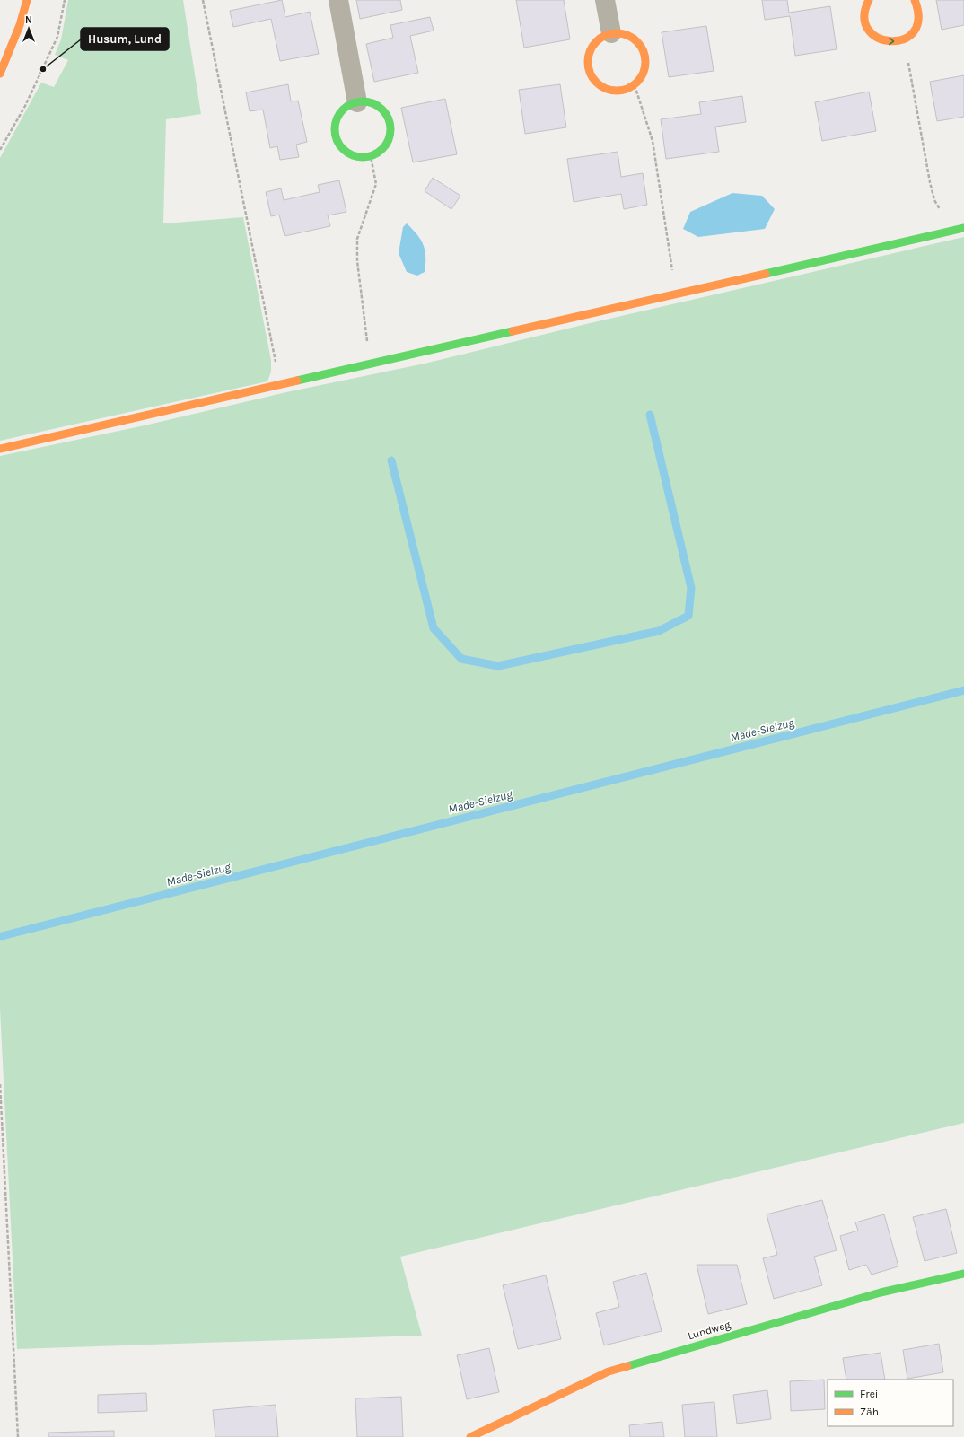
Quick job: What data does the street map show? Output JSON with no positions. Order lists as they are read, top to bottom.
{
  "streets": {
    "street": ["Lundweg"]
  },
  "water": ["Made-Sielzug"],
  "places": ["Husum, Lund"],
  "legend": ["Frei", "Zäh"],
  "north": "top"
}
